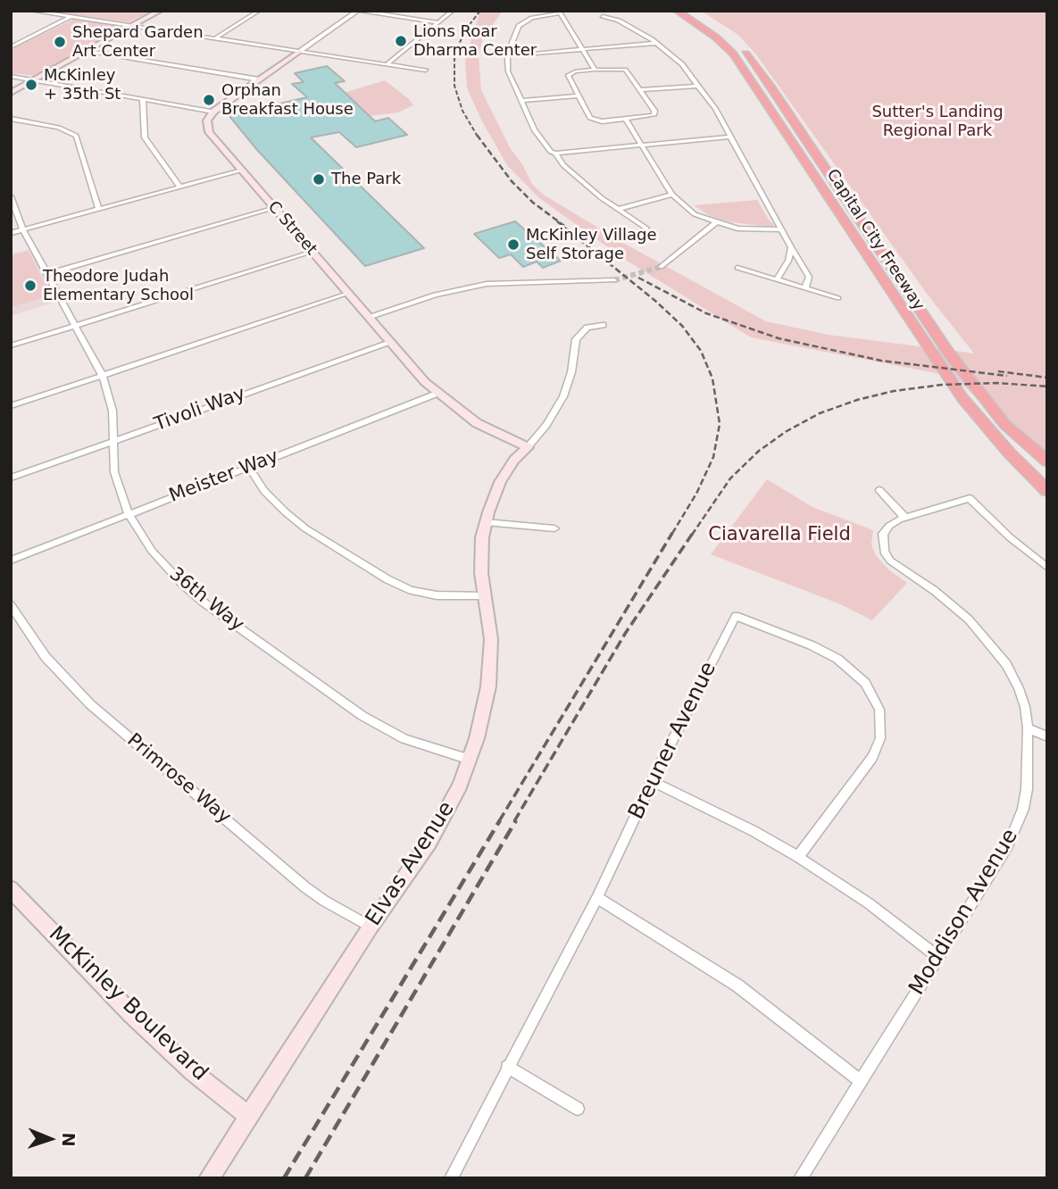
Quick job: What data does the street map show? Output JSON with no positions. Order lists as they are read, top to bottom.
{
  "streets": {
    "highway": ["Capital City Freeway"],
    "street": [
      "C Street",
      "Tivoli Way",
      "Meister Way",
      "36th Way",
      "Breuner Avenue",
      "Primrose Way",
      "Elvas Avenue",
      "Moddison Avenue",
      "McKinley Boulevard"
    ]
  },
  "crossings": [
    ["C Street", "Tivoli Way"],
    ["C Street", "Meister Way"],
    ["C Street", "Elvas Avenue"],
    ["Tivoli Way", "36th Way"],
    ["Meister Way", "36th Way"],
    ["36th Way", "Elvas Avenue"],
    ["Primrose Way", "Elvas Avenue"],
    ["Elvas Avenue", "McKinley Boulevard"]
  ],
  "parks": ["Sutter's Landing Regional Park", "Ciavarella Field"],
  "places": [
    "Lions Roar Dharma Center",
    "Shepard Garden Art Center",
    "McKinley + 35th St",
    "Orphan Breakfast House",
    "The Park",
    "McKinley Village Self Storage",
    "Theodore Judah Elementary School"
  ],
  "north": "right"
}
